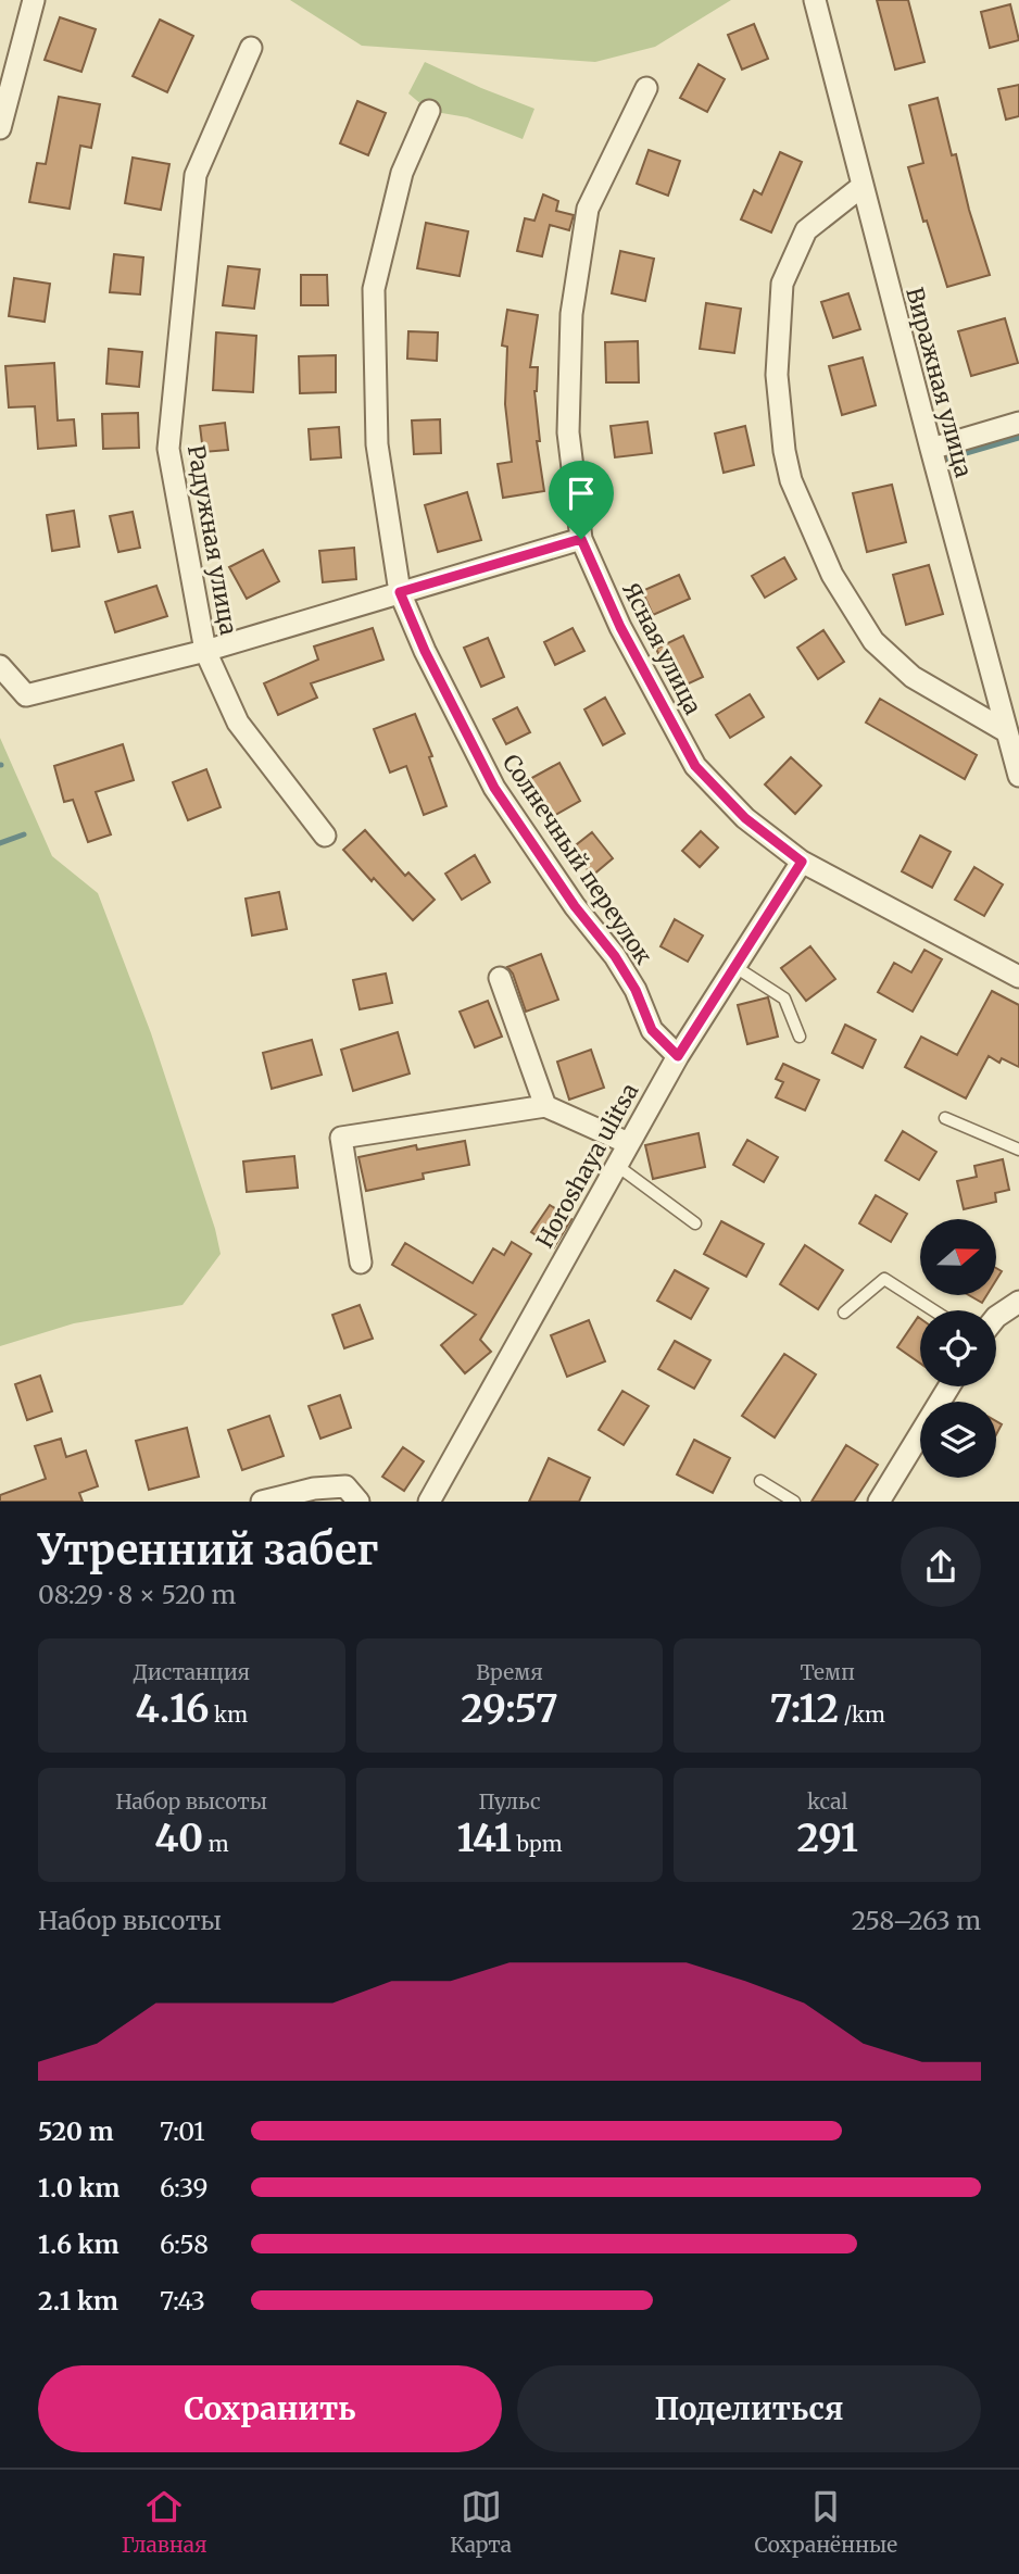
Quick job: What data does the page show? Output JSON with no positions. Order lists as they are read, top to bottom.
{
  "streets": {
    "street": [
      "Виражная улица",
      "Радужная улица",
      "Ясная улица",
      "Солнечный переулок",
      "Horoshaya ulitsa"
    ]
  },
  "crossings": [
    ["Ясная улица", "Horoshaya ulitsa"],
    ["Солнечный переулок", "Horoshaya ulitsa"]
  ],
  "north": "right",
  "page": {
    "heading": ["Утренний забег", "08:29 · 8 × 520 m"],
    "stats": [
      ["Дистанция", "4.16 km"],
      ["Время", "29:57"],
      ["Темп", "7:12 /km"],
      ["Набор высоты", "40 m"],
      ["Пульс", "141 bpm"],
      ["kcal", "291"]
    ],
    "chart": ["Набор высоты", "258–263 m"],
    "list": [
      {
        "name": "520 m",
        "note": "7:01"
      },
      {
        "name": "1.0 km",
        "note": "6:39"
      },
      {
        "name": "1.6 km",
        "note": "6:58"
      },
      {
        "name": "2.1 km",
        "note": "7:43"
      }
    ],
    "buttons": ["Сохранить", "Поделиться"],
    "tabs": ["Главная", "Карта", "Сохранённые"]
  }
}
